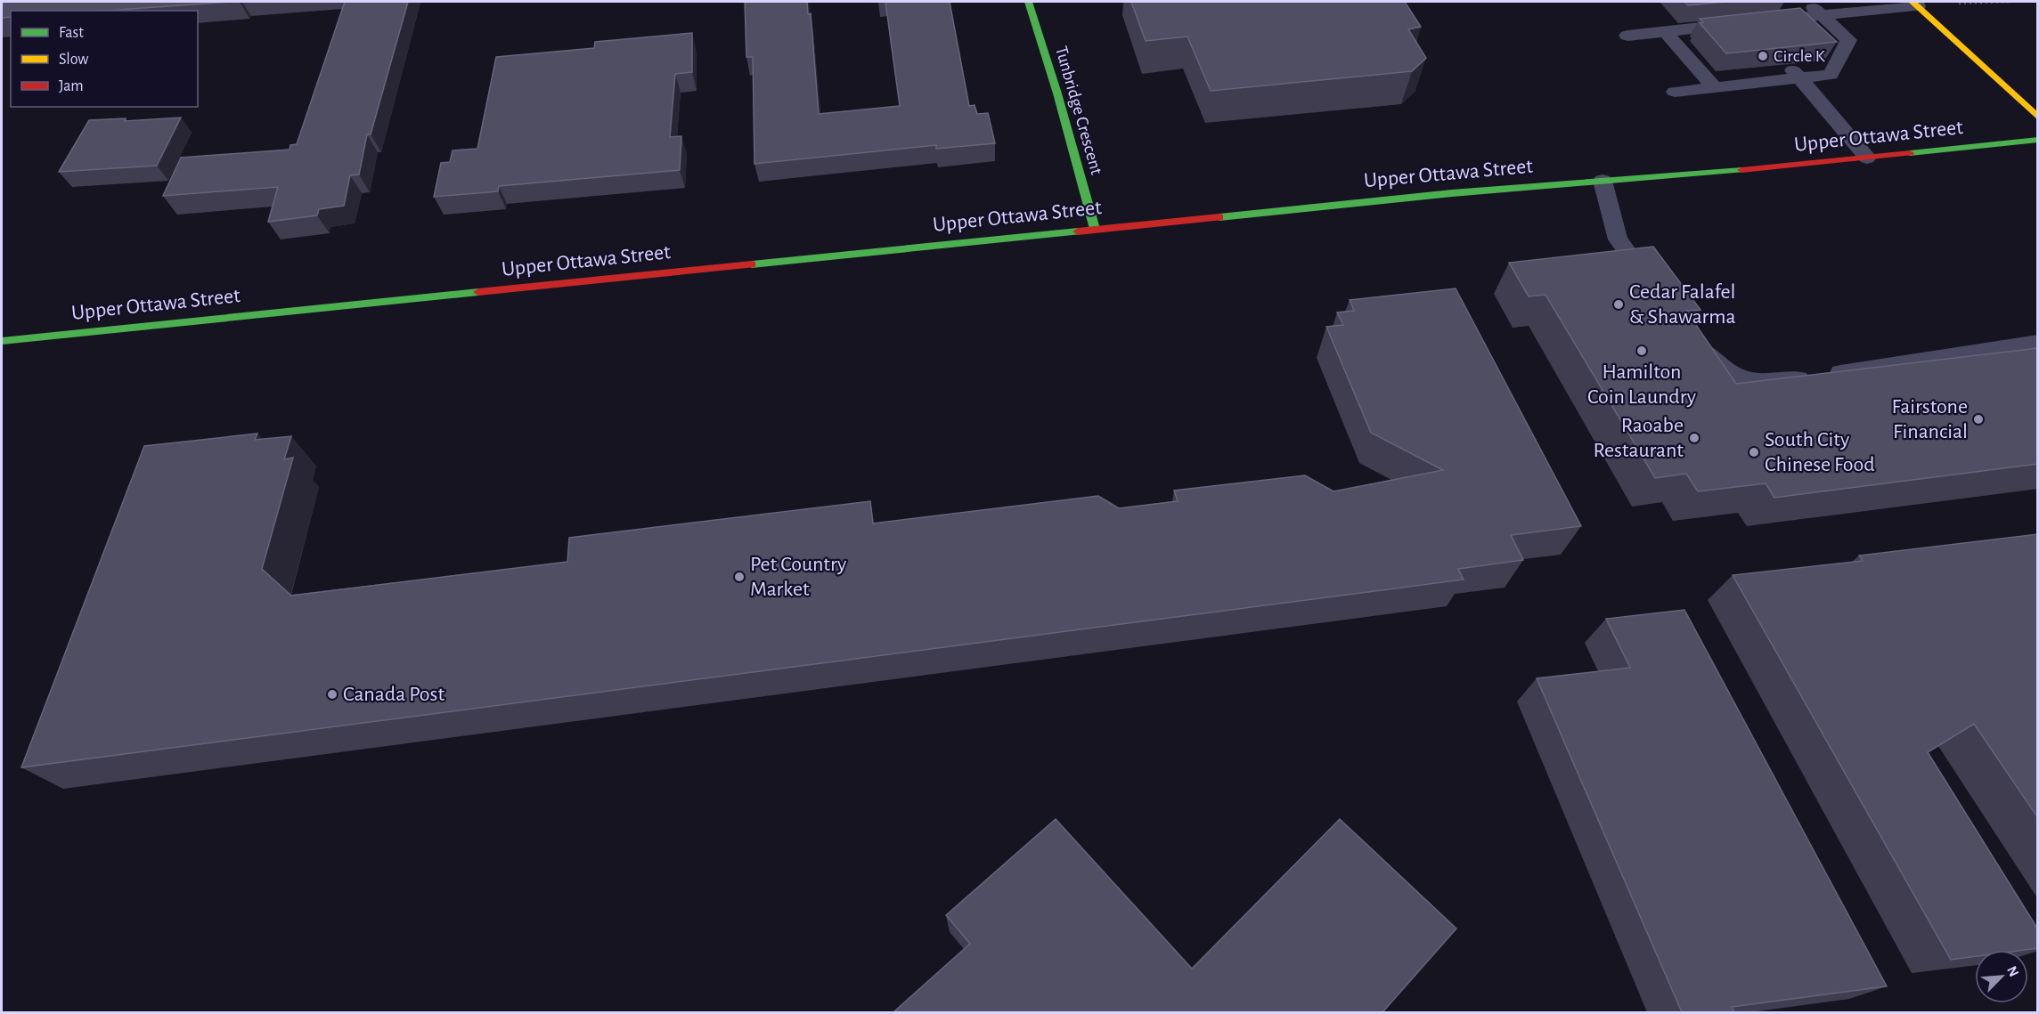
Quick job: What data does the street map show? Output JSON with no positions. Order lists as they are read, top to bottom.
{
  "streets": {
    "main road": ["Tunbridge Crescent", "Upper Ottawa Street"]
  },
  "crossings": [
    ["Tunbridge Crescent", "Upper Ottawa Street"]
  ],
  "places": [
    "Circle K",
    "Cedar Falafel & Shawarma",
    "Hamilton Coin Laundry",
    "Fairstone Financial",
    "Raoabe Restaurant",
    "South City Chinese Food",
    "Pet Country Market",
    "Canada Post"
  ],
  "legend": ["Fast", "Slow", "Jam"],
  "north": "top right"
}
